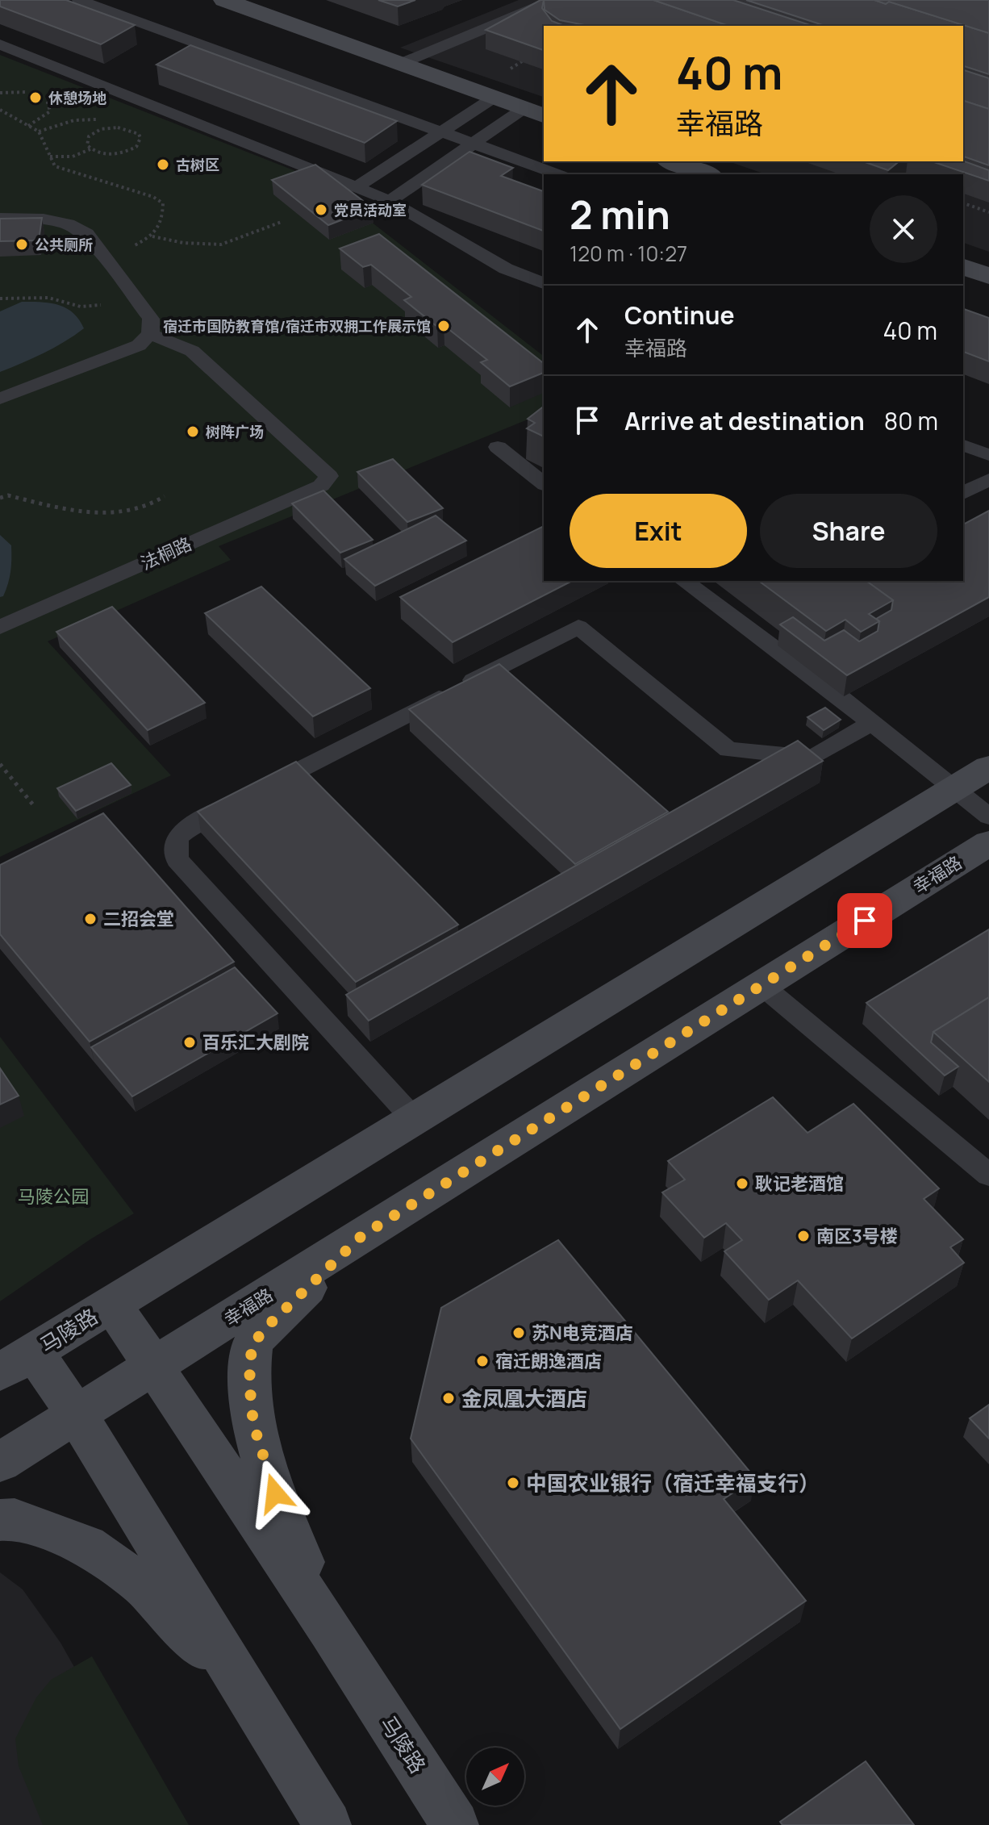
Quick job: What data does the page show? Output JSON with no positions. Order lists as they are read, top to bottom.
{
  "streets": {
    "main road": ["幸福路", "马陵路"],
    "lane": ["法桐路"]
  },
  "crossings": [
    ["幸福路", "马陵路"]
  ],
  "parks": ["马陵公园"],
  "places": [
    "休憩场地",
    "古树区",
    "党员活动室",
    "公共厕所",
    "宿迁市国防教育馆/宿迁市双拥工作展示馆",
    "树阵广场",
    "二招会堂",
    "百乐汇大剧院",
    "耿记老酒馆",
    "南区3号楼",
    "苏N电竞酒店",
    "宿迁朗逸酒店",
    "金凤凰大酒店",
    "中国农业银行（宿迁幸福支行）"
  ],
  "north": "top right",
  "page": {
    "turn": ["40 m", "幸福路"],
    "heading": ["2 min", "120 m · 10:27"],
    "list": [
      {
        "name": "Continue",
        "note": "幸福路",
        "value": "40 m"
      },
      {
        "name": "Arrive at destination",
        "value": "80 m"
      }
    ],
    "buttons": ["Exit", "Share"]
  }
}
